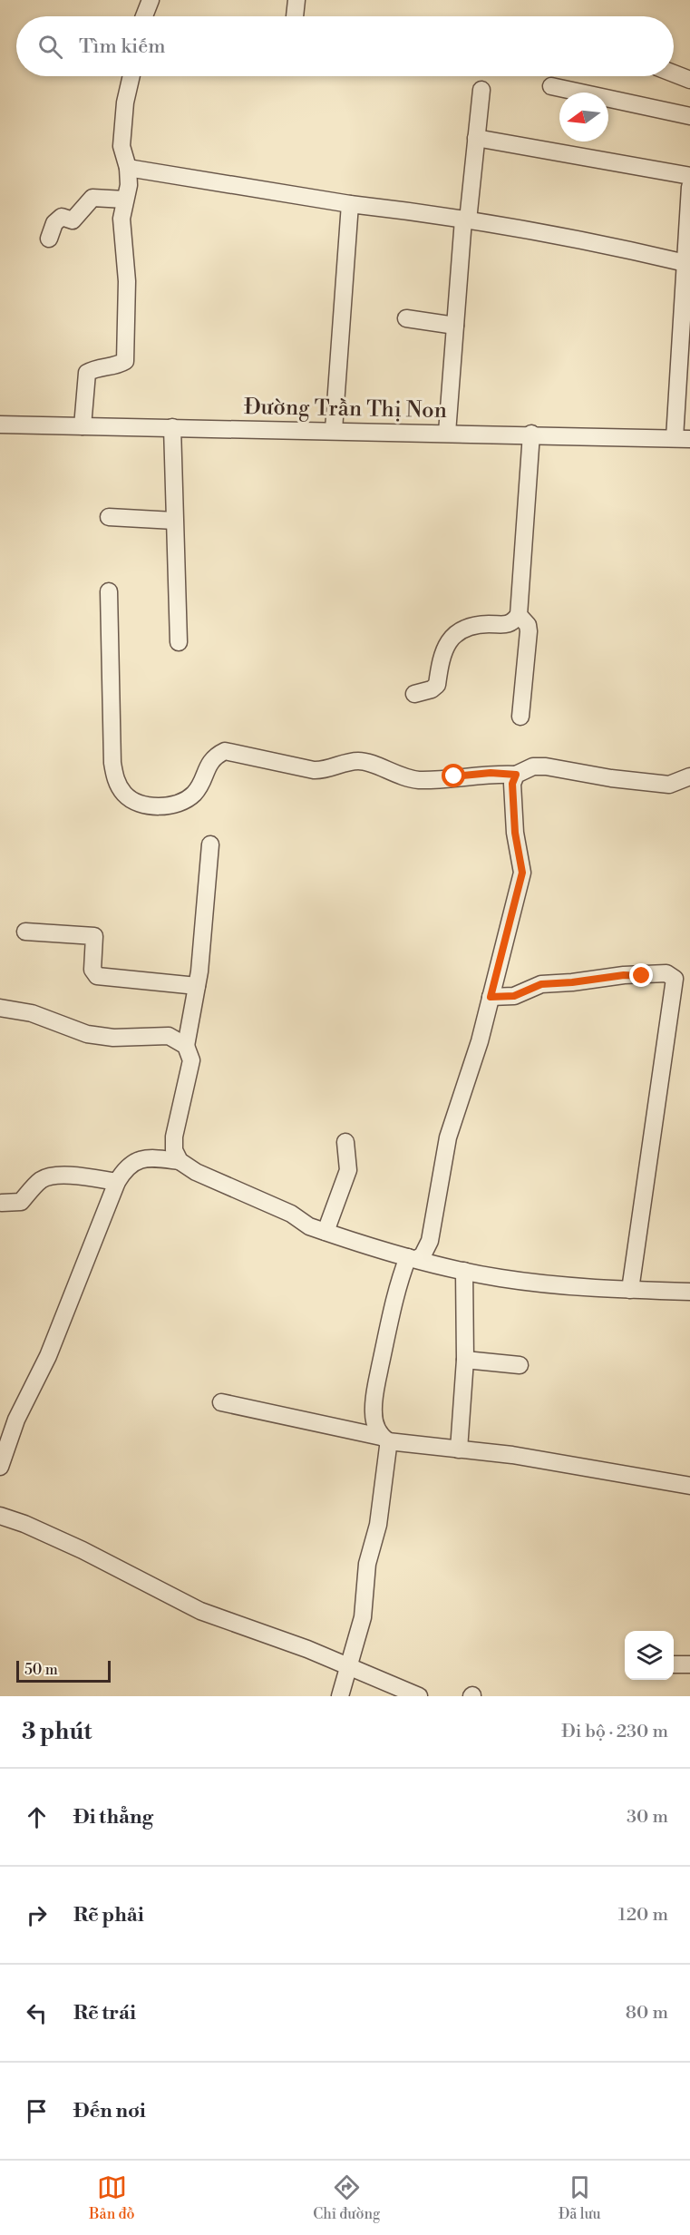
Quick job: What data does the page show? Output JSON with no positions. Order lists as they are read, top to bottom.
{
  "streets": {
    "street": ["Đường Trần Thị Non"]
  },
  "scale_bar": "50 m",
  "north": "left",
  "page": {
    "search": "Tìm kiếm",
    "scale": "50 m",
    "heading": ["3 phút", "Đi bộ · 230 m"],
    "list": [
      ["Đi thẳng", "30 m"],
      ["Rẽ phải", "120 m"],
      ["Rẽ trái", "80 m"],
      "Đến nơi"
    ],
    "nav": ["Bản đồ", "Chỉ đường", "Đã lưu"]
  }
}
